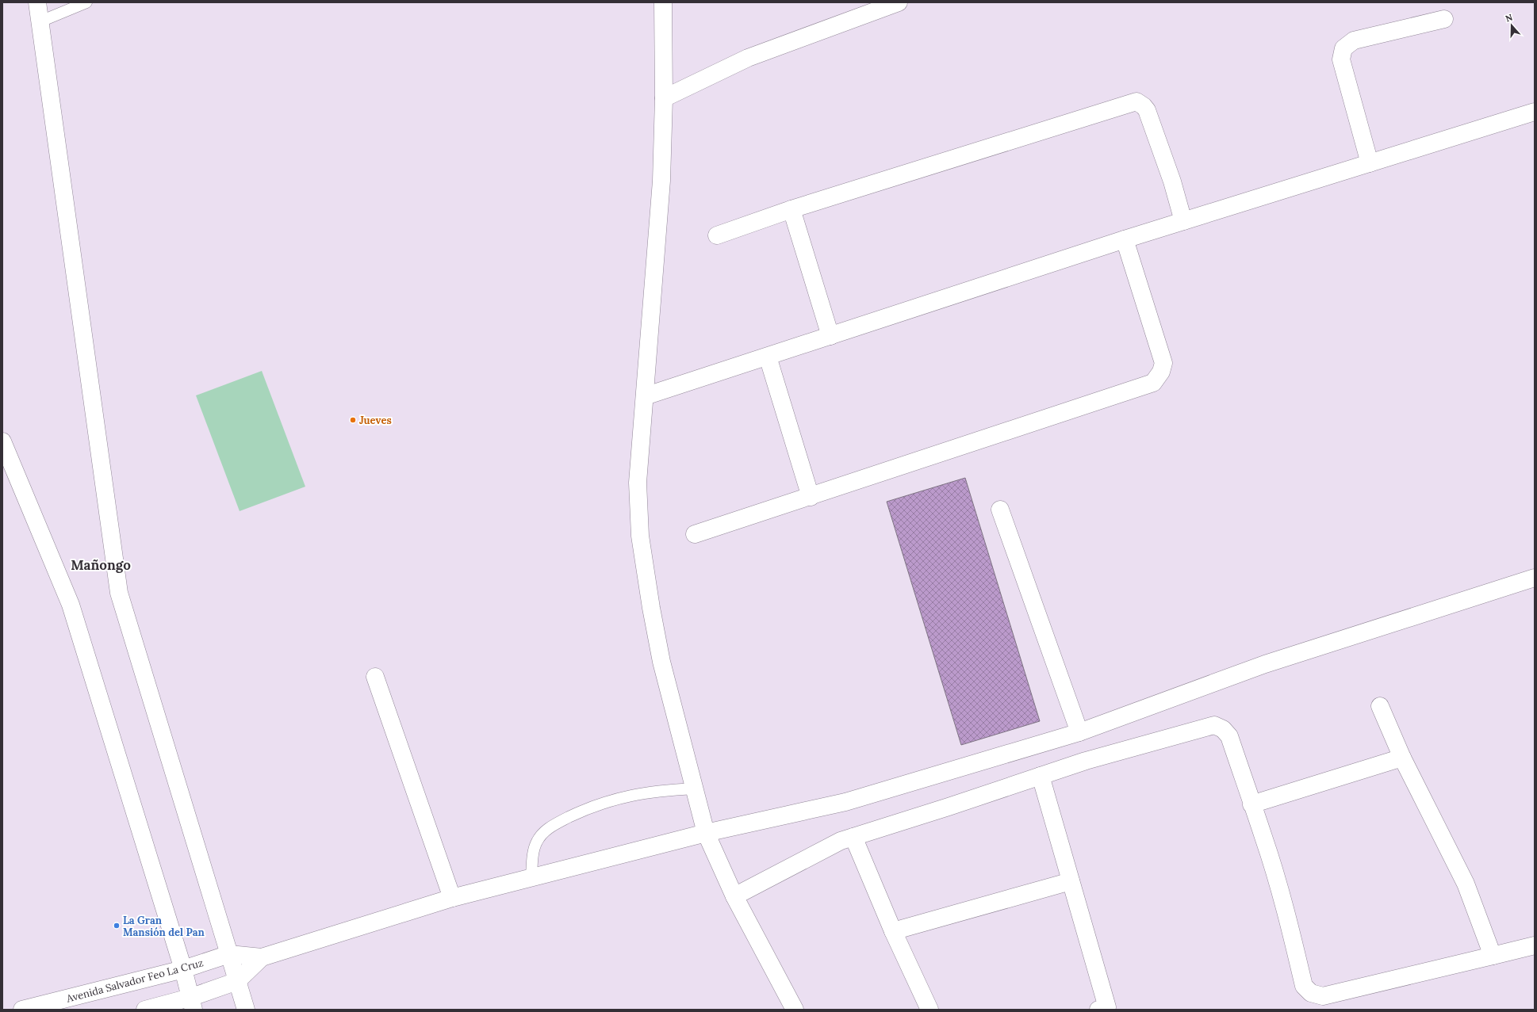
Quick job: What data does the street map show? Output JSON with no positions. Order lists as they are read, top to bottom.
{
  "streets": {
    "street": ["Avenida Salvador Feo La Cruz"]
  },
  "districts": ["Mañongo"],
  "places": ["Jueves", "La Gran Mansión del Pan"],
  "north": "top"
}
